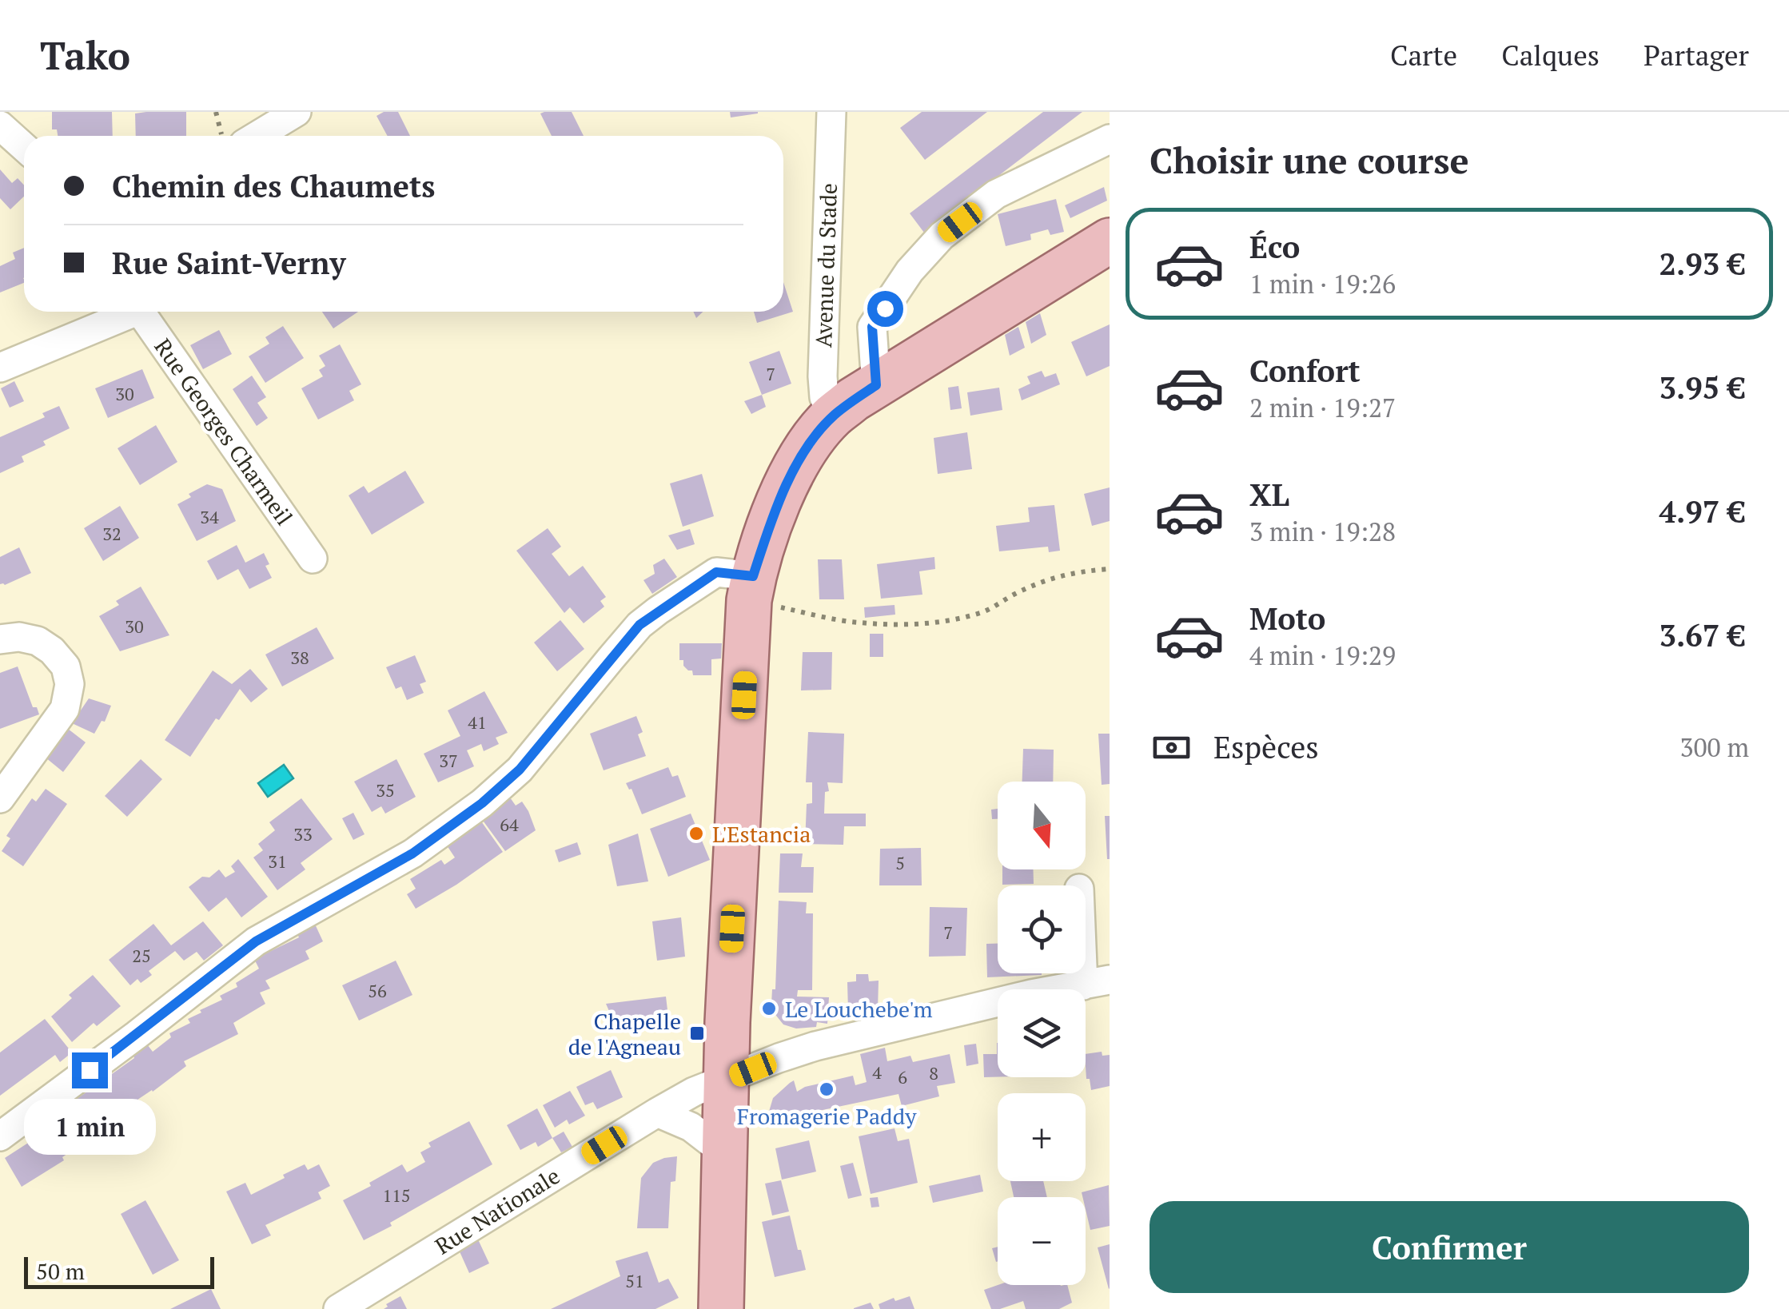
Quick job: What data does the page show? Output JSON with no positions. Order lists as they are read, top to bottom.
{
  "streets": {
    "street": ["Avenue du Stade", "Rue Georges Charmeil", "Rue Nationale"]
  },
  "places": {
    "other": ["L'Estancia", "Le Louchebe'm", "Fromagerie Paddy"],
    "transit": ["Chapelle de l'Agneau"]
  },
  "house_numbers": [
    "7",
    "30",
    "34",
    "32",
    "30",
    "38",
    "41",
    "37",
    "35",
    "64",
    "33",
    "31",
    "5",
    "7",
    "25",
    "56",
    "4",
    "8",
    "6",
    "115",
    "51"
  ],
  "scale_bar": "50 m",
  "north": "bottom",
  "page": {
    "header": "Tako",
    "nav": ["Carte", "Calques", "Partager"],
    "heading": "Choisir une course",
    "banner": ["Chemin des Chaumets", "Rue Saint-Verny"],
    "list": [
      {
        "name": "Éco",
        "note": "1 min · 19:26",
        "value": "2.93 €"
      },
      {
        "name": "Confort",
        "note": "2 min · 19:27",
        "value": "3.95 €"
      },
      {
        "name": "XL",
        "note": "3 min · 19:28",
        "value": "4.97 €"
      },
      {
        "name": "Moto",
        "note": "4 min · 19:29",
        "value": "3.67 €"
      }
    ],
    "pay": ["Espèces", "300 m"],
    "map_buttons": ["+", "−"],
    "bubble": "1 min",
    "buttons": "Confirmer",
    "scale": "50 m"
  }
}
